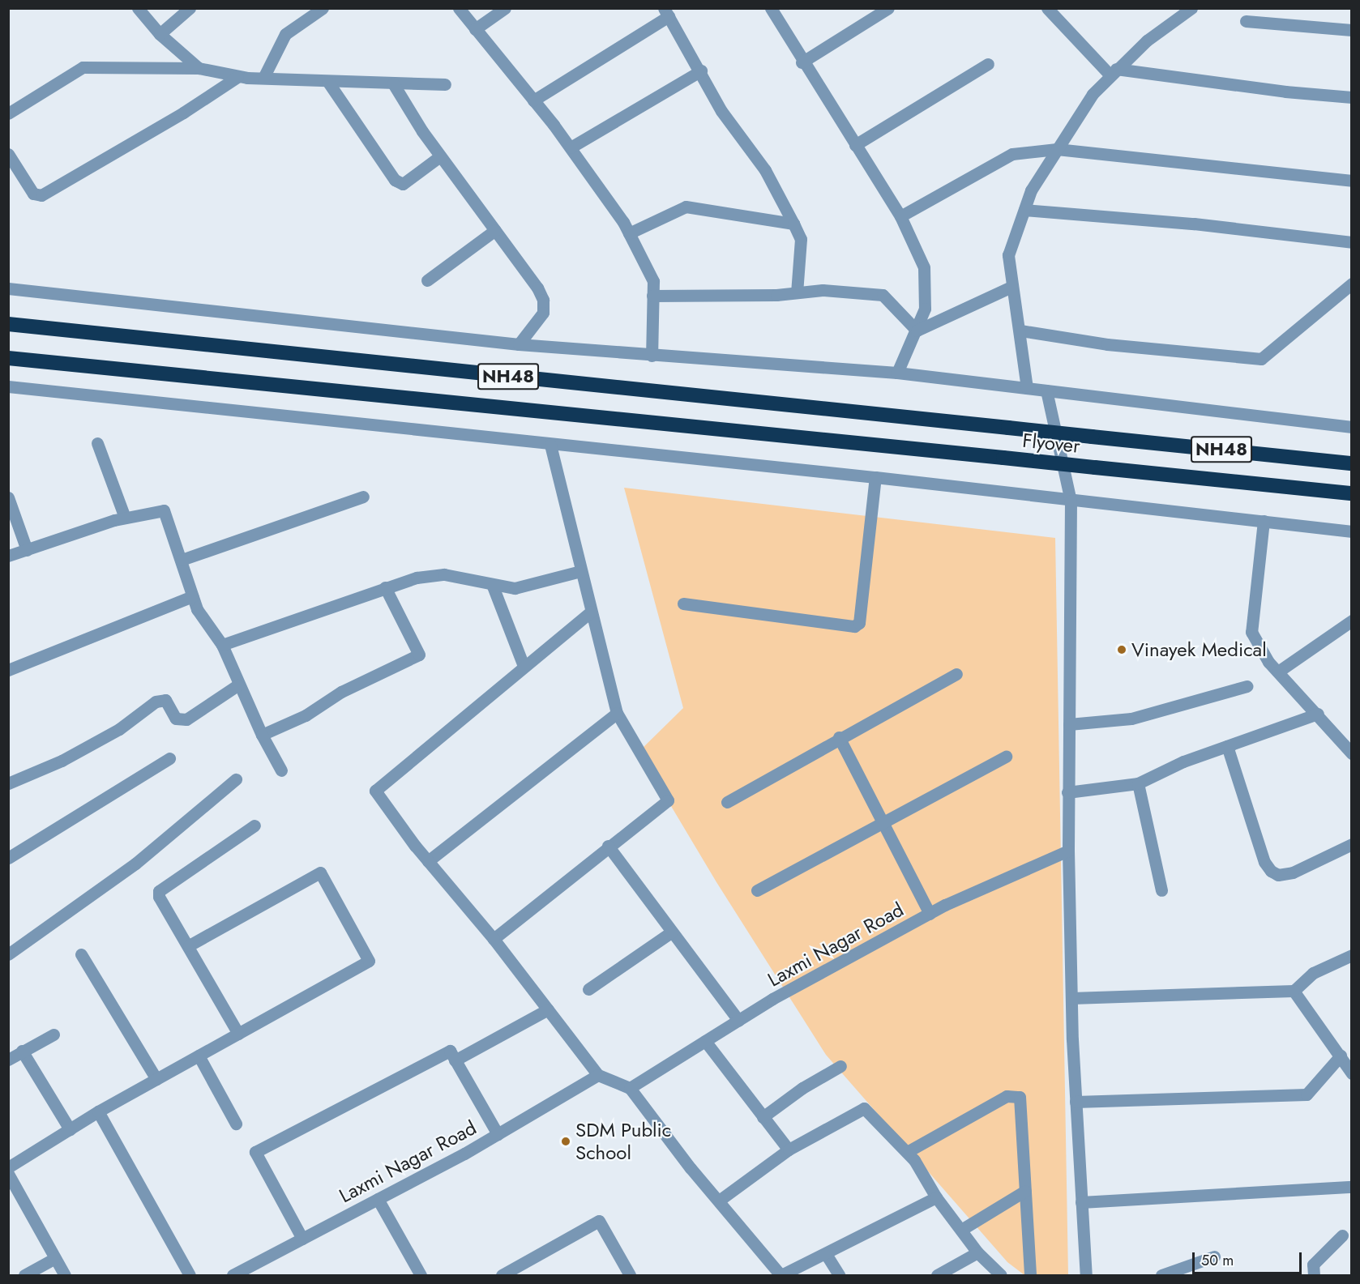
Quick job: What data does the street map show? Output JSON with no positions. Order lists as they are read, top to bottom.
{
  "streets": {
    "highway": ["NH48", "Flyover"],
    "street": ["Laxmi Nagar Road"]
  },
  "places": ["Vinayek Medical", "SDM Public School"],
  "scale_bar": "50 m"
}
